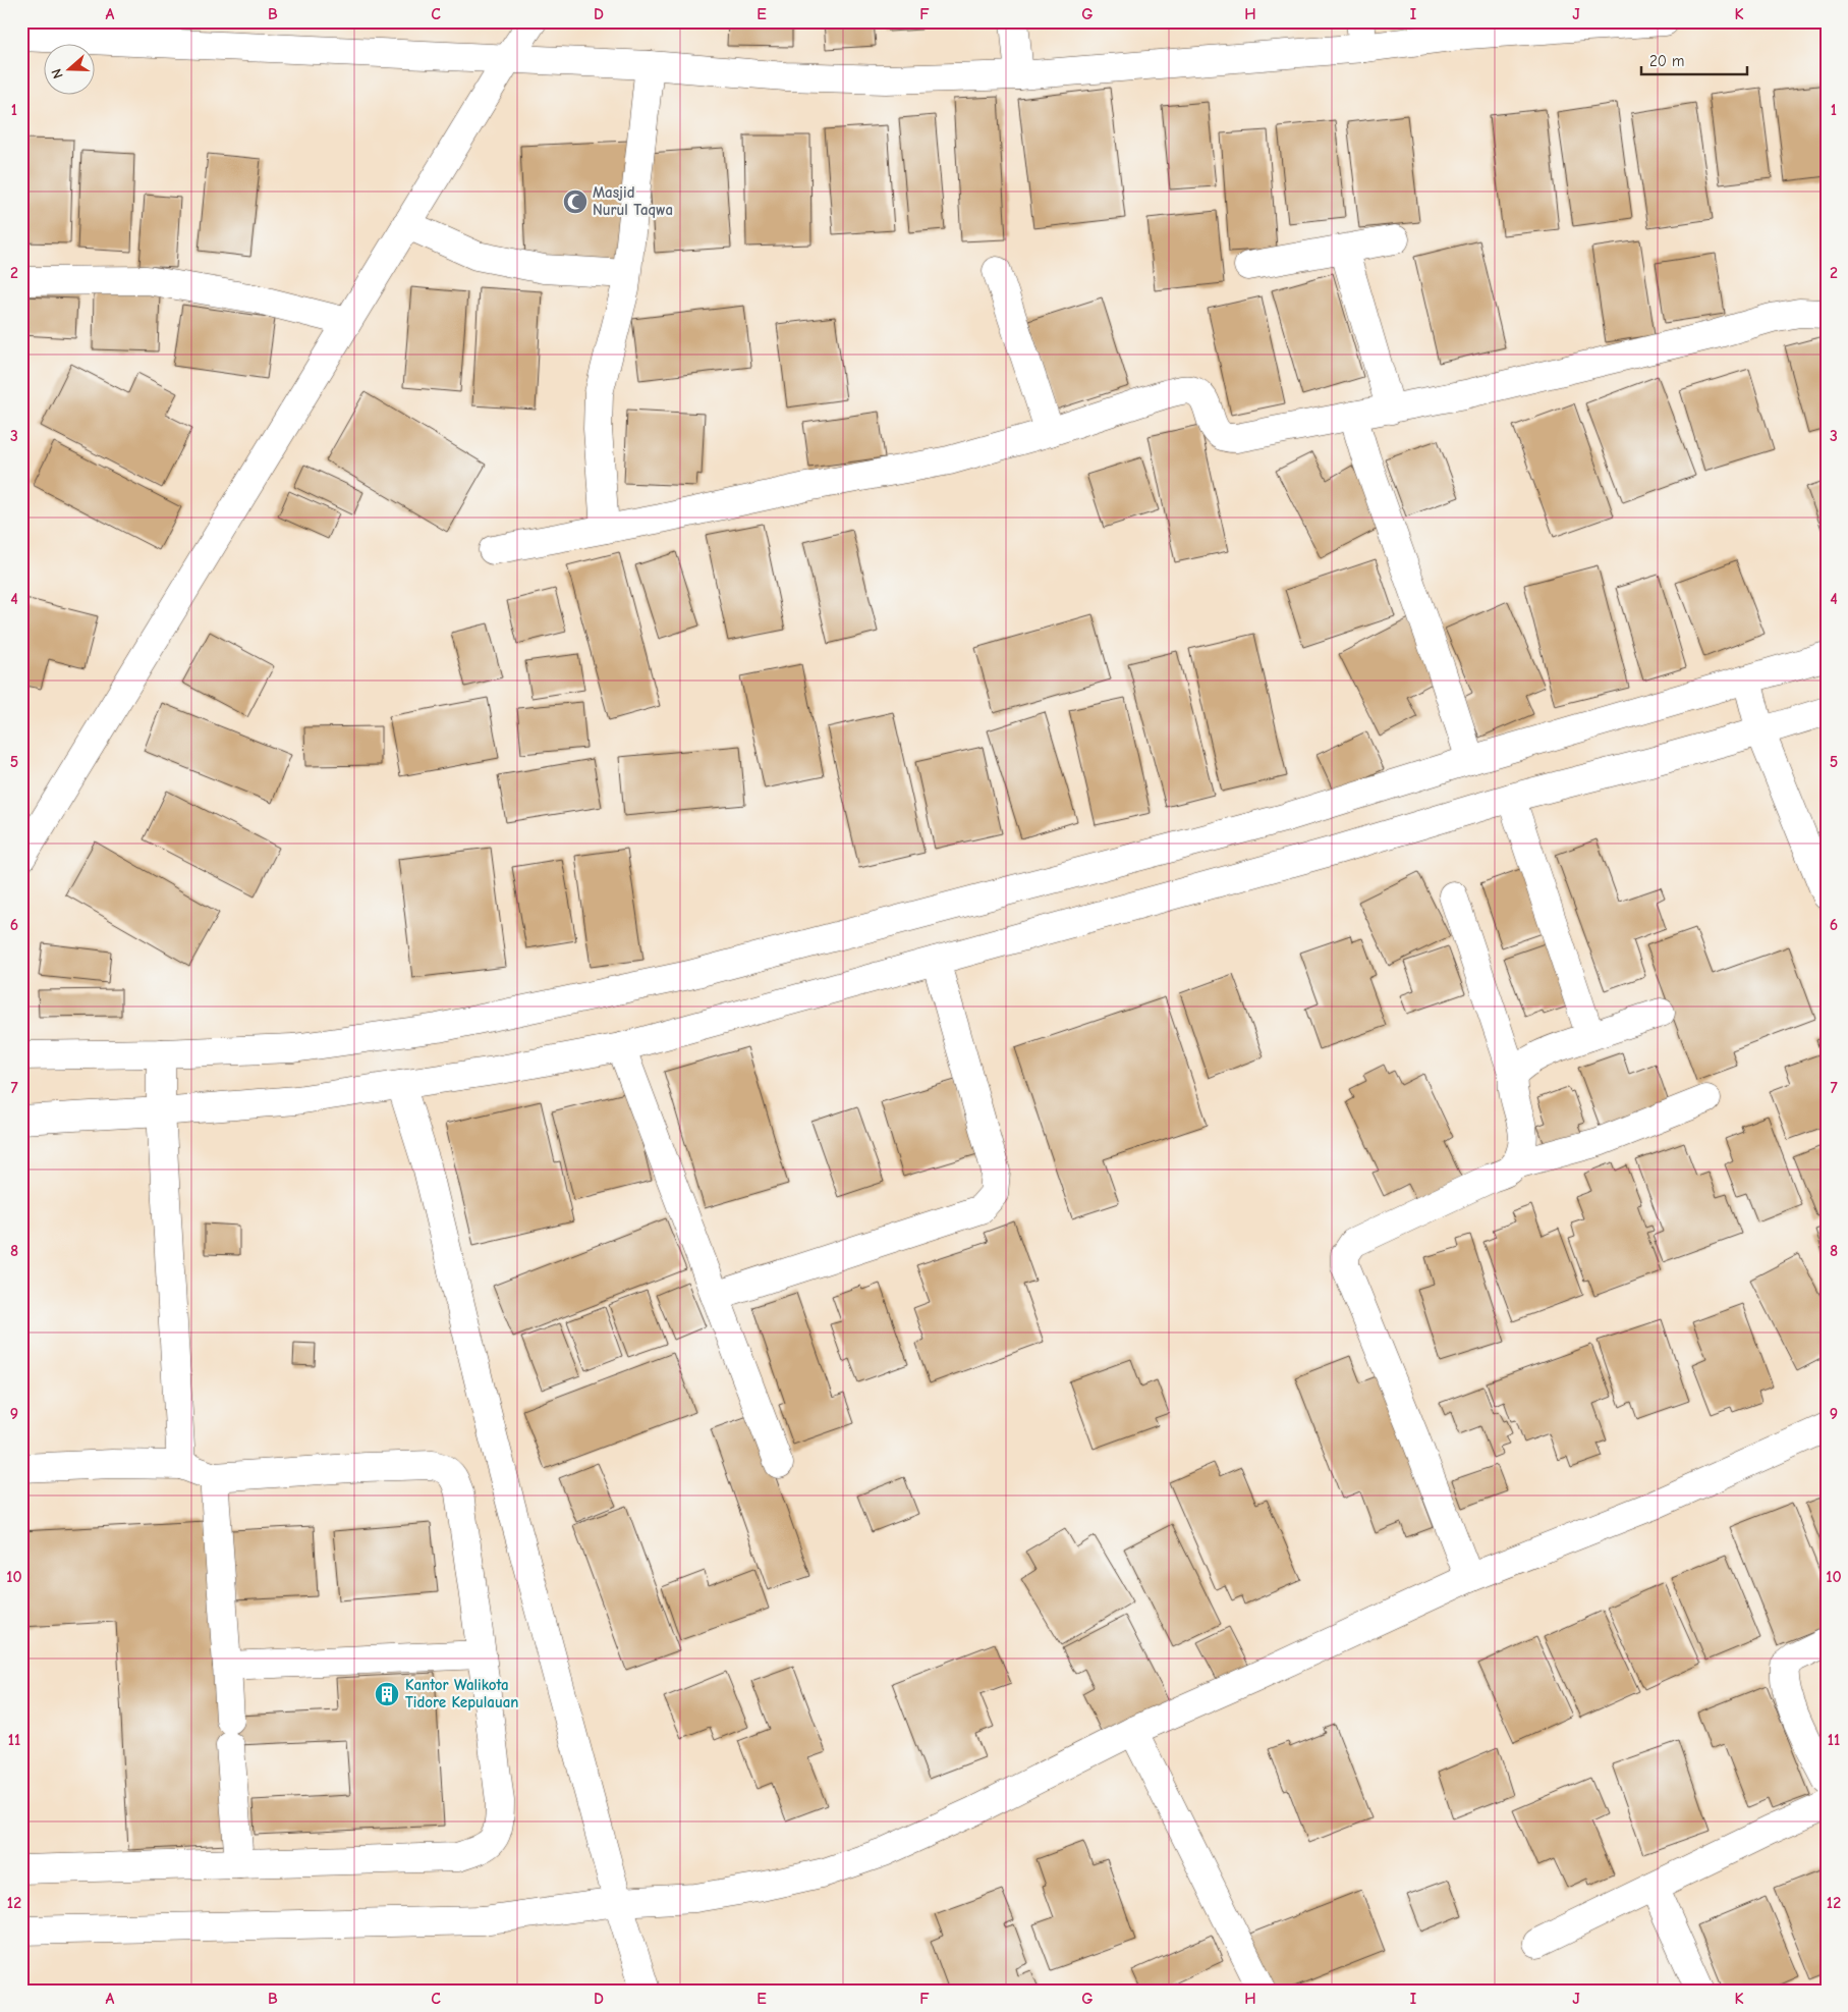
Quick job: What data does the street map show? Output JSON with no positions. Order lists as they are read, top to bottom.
{
  "places": {
    "mosque": ["Masjid Nurul Taqwa"],
    "building": ["Kantor Walikota Tidore Kepulauan"]
  },
  "scale_bar": "20 m",
  "north": "left",
  "grid": {
    "columns": [
      "A",
      "B",
      "C",
      "D",
      "E",
      "F",
      "G",
      "H",
      "I",
      "J",
      "K"
    ],
    "rows": [
      "1",
      "2",
      "3",
      "4",
      "5",
      "6",
      "7",
      "8",
      "9",
      "10",
      "11",
      "12"
    ]
  }
}
